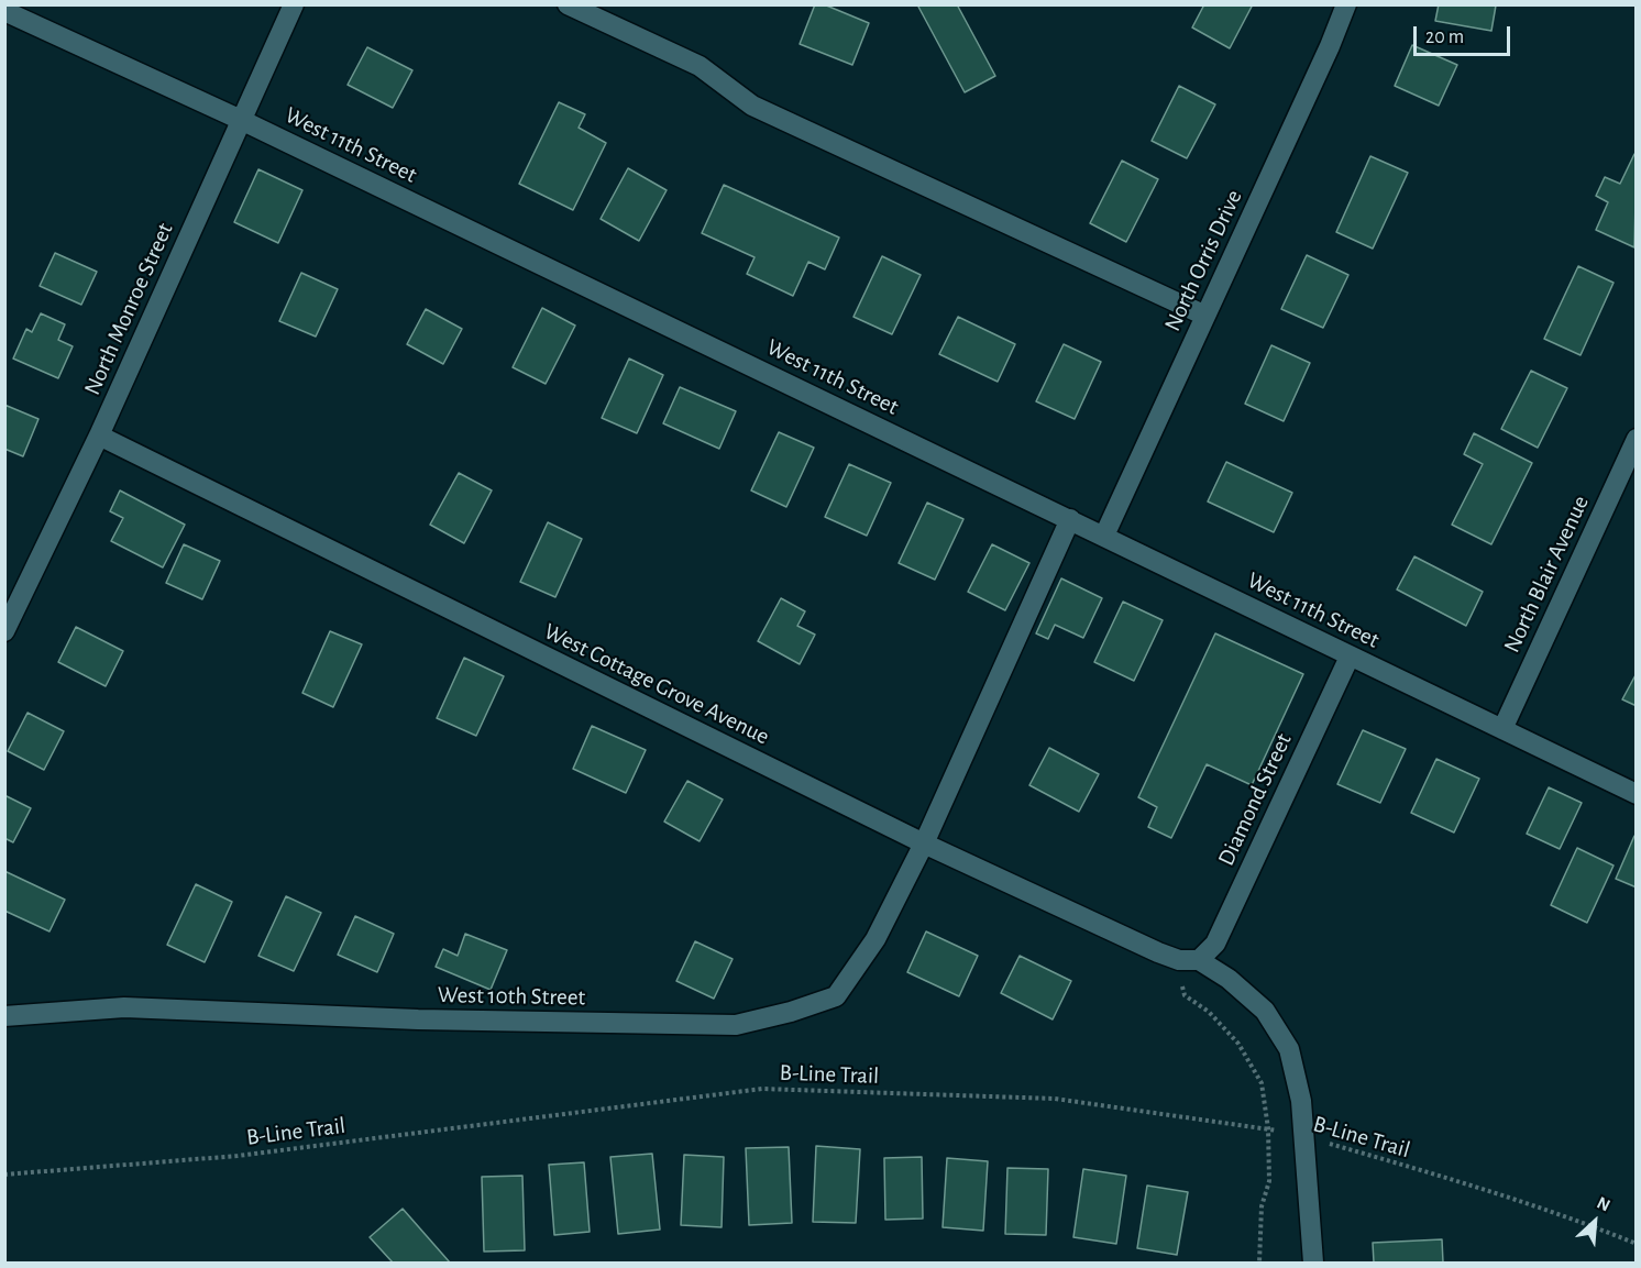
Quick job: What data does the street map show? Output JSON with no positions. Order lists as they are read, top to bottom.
{
  "streets": {
    "street": [
      "West 11th Street",
      "North Orris Drive",
      "North Monroe Street",
      "North Blair Avenue",
      "West Cottage Grove Avenue",
      "Diamond Street",
      "West 10th Street"
    ],
    "path": ["B-Line Trail"]
  },
  "crossings": [
    ["West 11th Street", "North Orris Drive"],
    ["West 11th Street", "North Monroe Street"],
    ["West 11th Street", "North Blair Avenue"],
    ["West 11th Street", "Diamond Street"],
    ["West 11th Street", "West 10th Street"],
    ["North Monroe Street", "West Cottage Grove Avenue"],
    ["West Cottage Grove Avenue", "Diamond Street"],
    ["West Cottage Grove Avenue", "West 10th Street"]
  ],
  "scale_bar": "20 m",
  "north": "top right"
}
